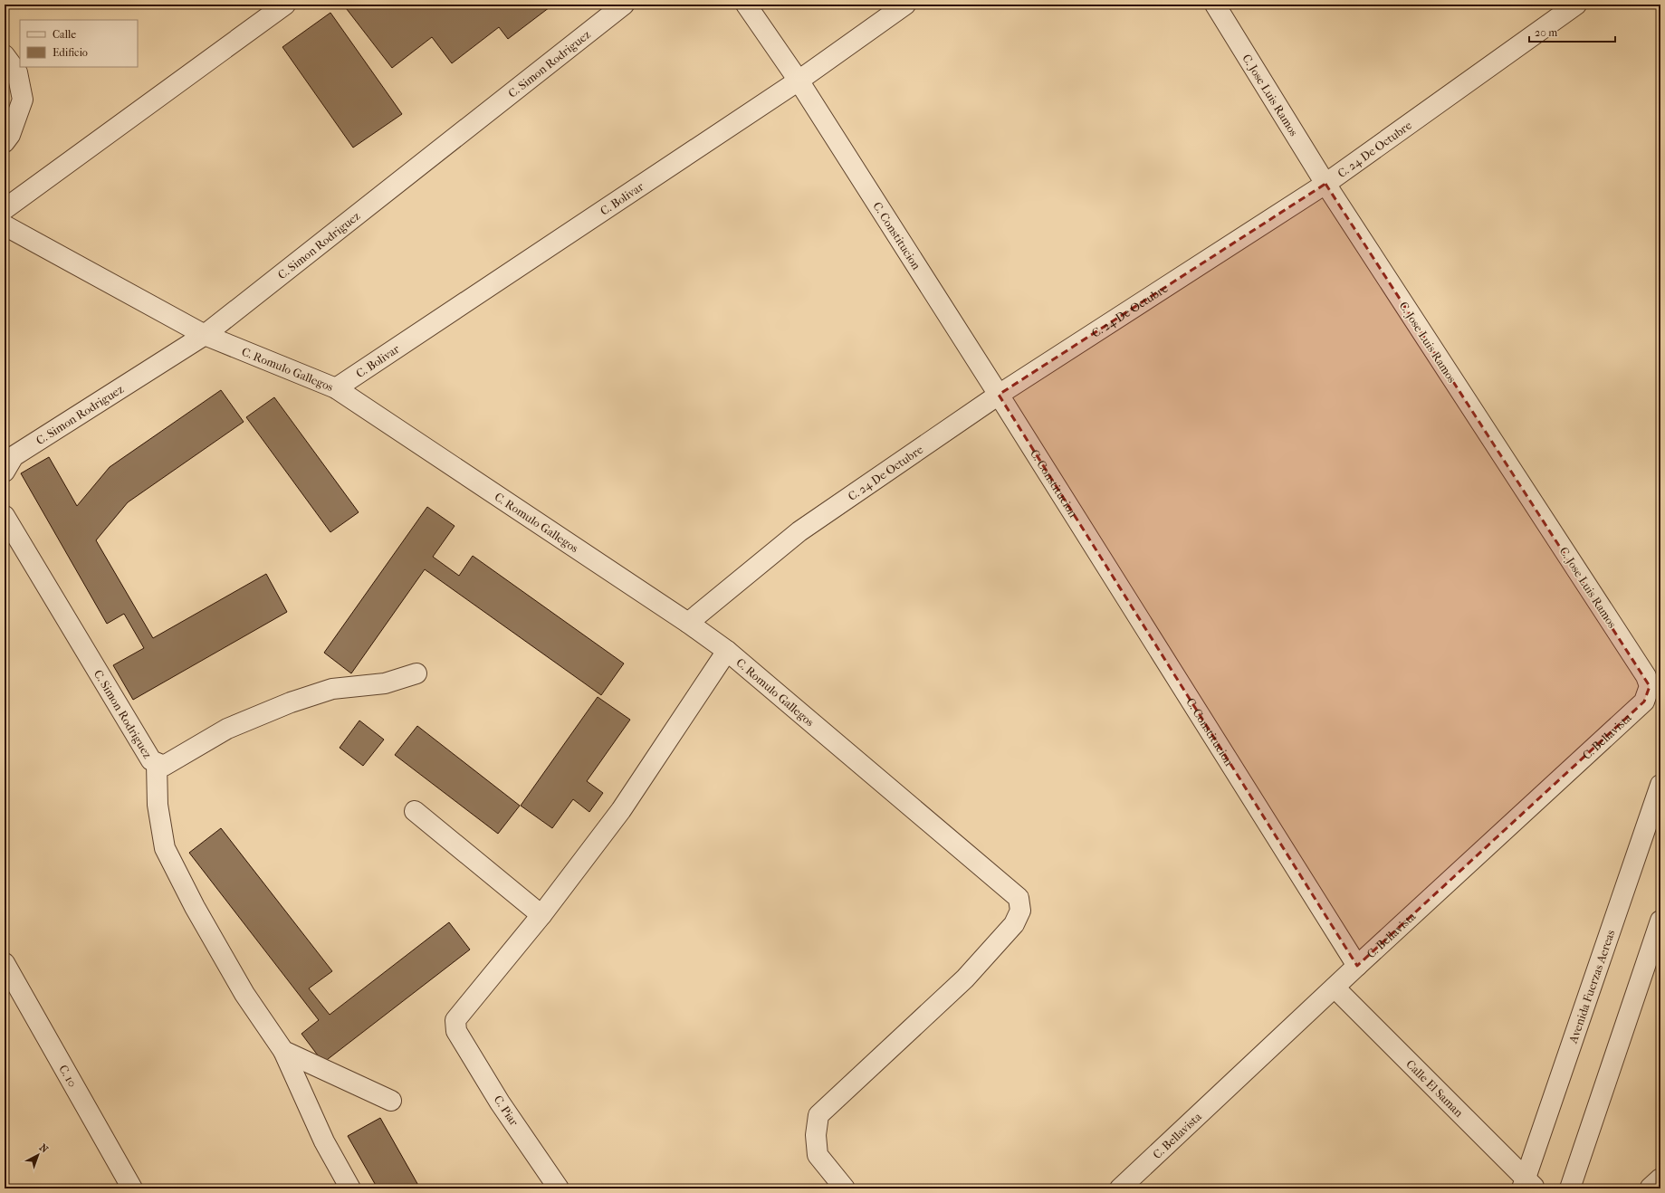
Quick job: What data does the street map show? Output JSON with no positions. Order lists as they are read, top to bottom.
{
  "streets": {
    "street": [
      "C. Simon Rodriguez",
      "C. Jose Luis Ramos",
      "C. 24 De Octubre",
      "C. Bolivar",
      "C. Constitucion",
      "C. Romulo Gallegos",
      "C. Bellavista",
      "Avenida Fuerzas Aereas",
      "C. 10",
      "Calle El Saman",
      "C. Piar"
    ]
  },
  "crossings": [
    ["C. Simon Rodriguez", "C. Romulo Gallegos"],
    ["C. Jose Luis Ramos", "C. 24 De Octubre"],
    ["C. Jose Luis Ramos", "C. Bellavista"],
    ["C. 24 De Octubre", "C. Constitucion"],
    ["C. 24 De Octubre", "C. Romulo Gallegos"],
    ["C. Bolivar", "C. Constitucion"],
    ["C. Bolivar", "C. Romulo Gallegos"],
    ["C. Constitucion", "C. Bellavista"],
    ["C. Bellavista", "Calle El Saman"],
    ["Avenida Fuerzas Aereas", "Calle El Saman"]
  ],
  "legend": ["Calle", "Edificio"],
  "scale_bar": "20 m",
  "north": "top right"
}
